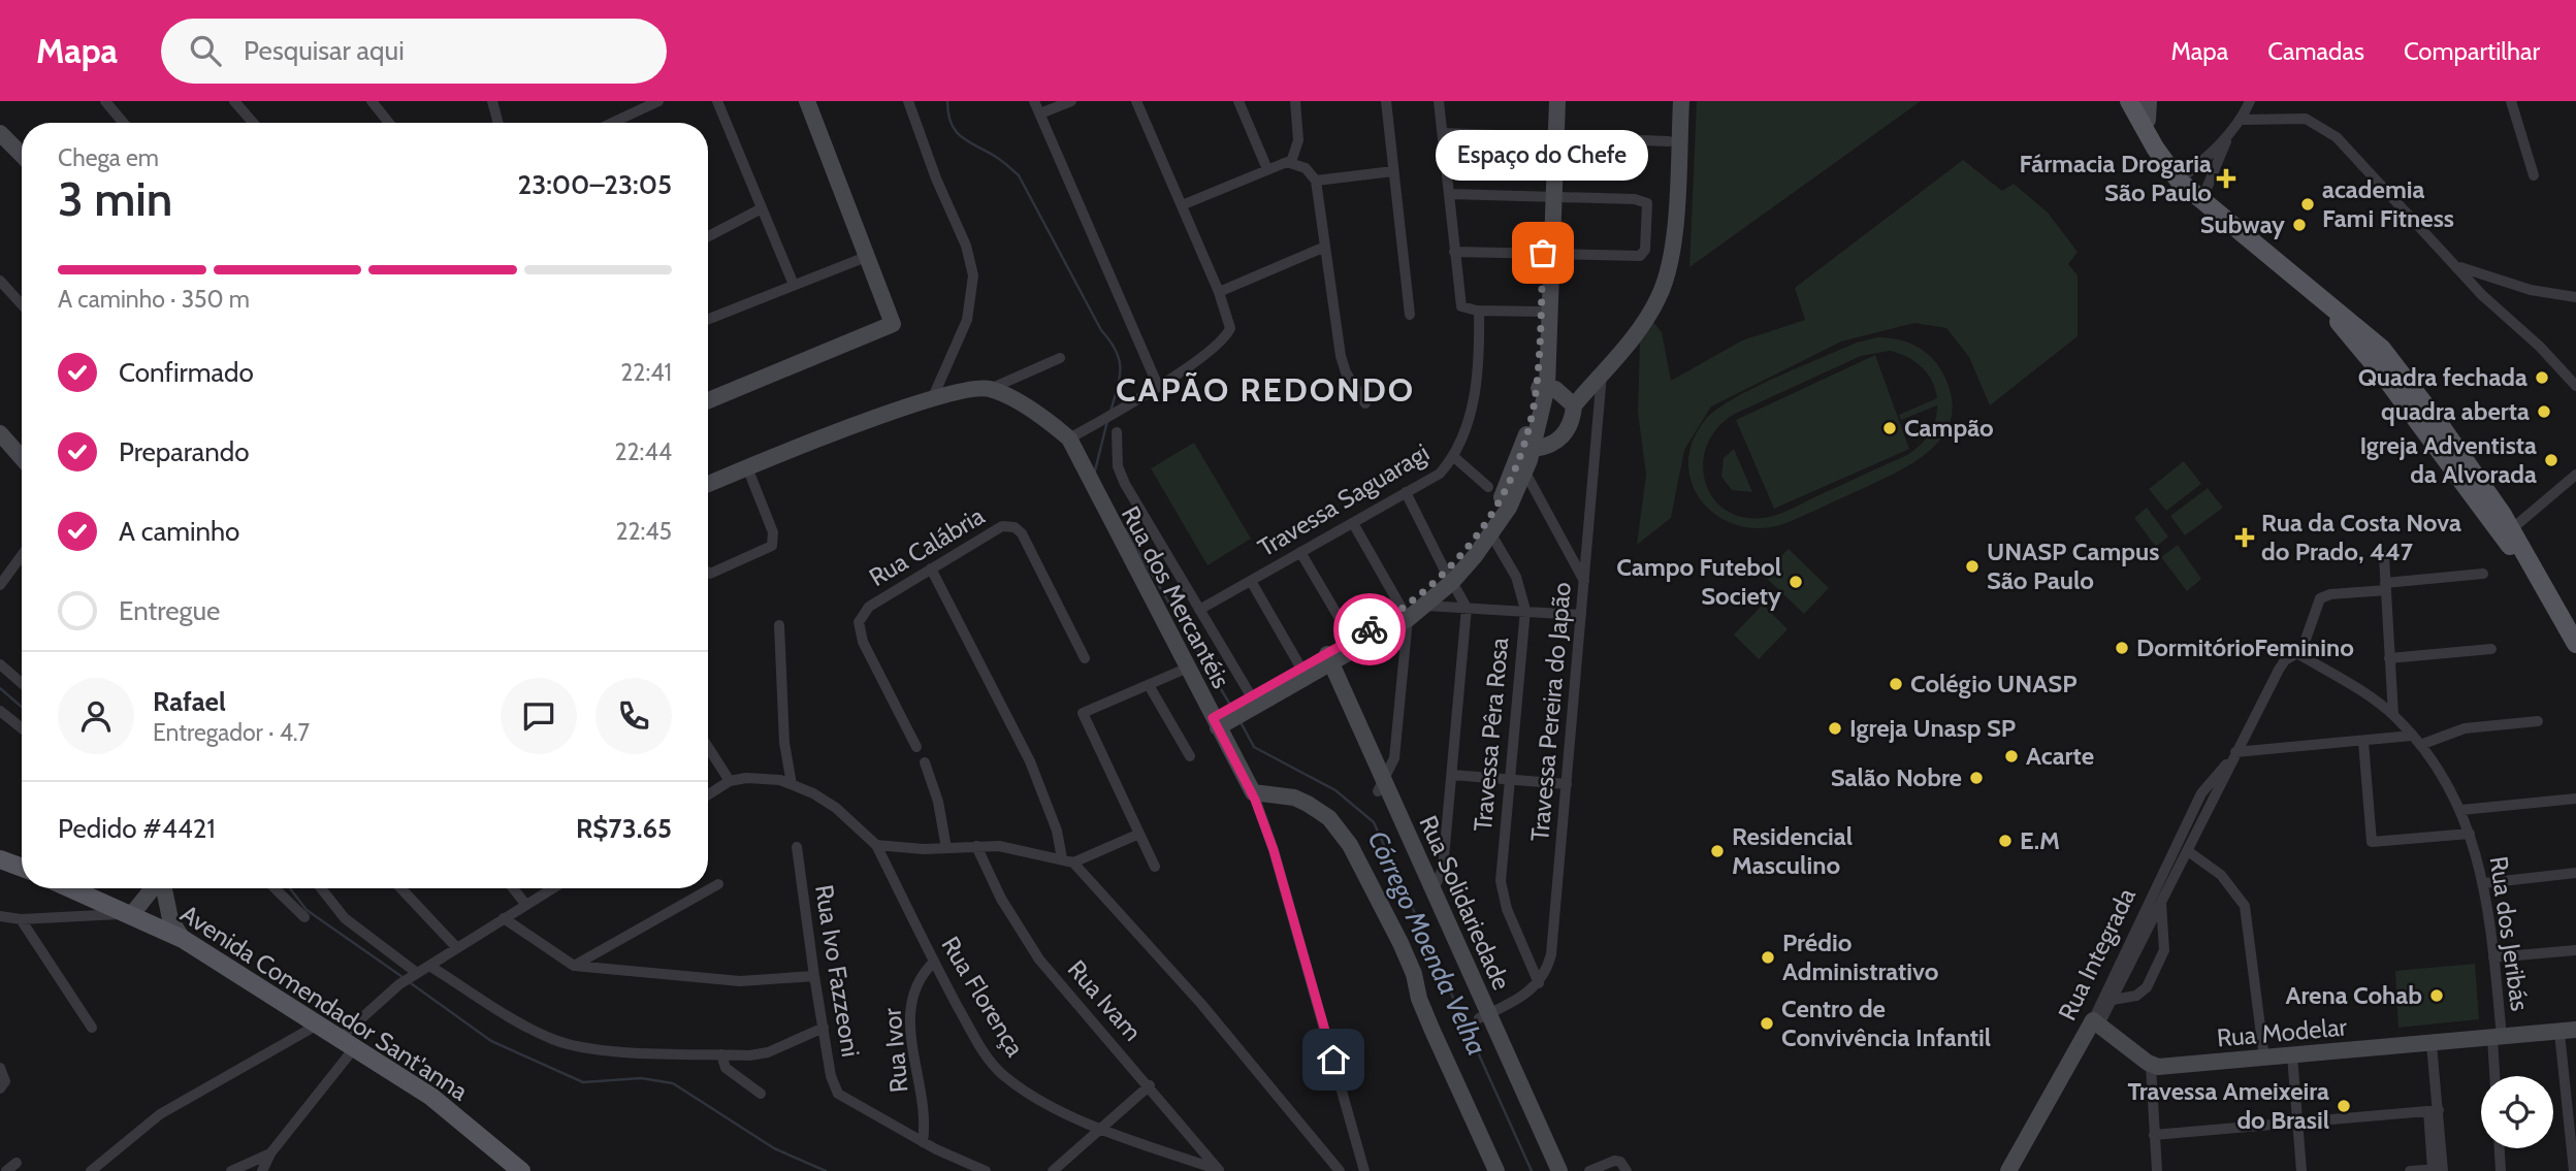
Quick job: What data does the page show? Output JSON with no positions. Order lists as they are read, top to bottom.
{
  "streets": {
    "main road": ["Avenida Comendador Sant'anna"],
    "street": [
      "Travessa Saguaragi",
      "Rua Calábria",
      "Rua dos Mercantéis",
      "Travessa Pereira do Japão",
      "Travessa Pêra Rosa",
      "Rua Solidariedade",
      "Rua dos Jeribás",
      "Rua Integrada",
      "Rua Ivo Fazzeoni",
      "Rua Florença",
      "Rua Ivam",
      "Rua Modelar",
      "Rua Ivor"
    ]
  },
  "crossings": [
    ["Travessa Pereira do Japão", "Travessa Pêra Rosa"],
    ["Rua dos Jeribás", "Rua Integrada"],
    ["Rua dos Jeribás", "Rua Modelar"],
    ["Rua Ivo Fazzeoni", "Rua Ivor"],
    ["Rua Florença", "Rua Ivam"],
    ["Rua Florença", "Rua Ivor"]
  ],
  "districts": ["CAPÃO REDONDO"],
  "water": ["Córrego Moenda Velha"],
  "places": {
    "health": ["Fármacia Drogaria São Paulo", "Rua da Costa Nova do Prado, 447"],
    "other": [
      "academia Fami Fitness",
      "Subway",
      "Espaço do Chefe",
      "Quadra fechada",
      "quadra aberta",
      "Campão",
      "Igreja Adventista da Alvorada",
      "UNASP Campus São Paulo",
      "Campo Futebol Society",
      "DormitórioFeminino",
      "Colégio UNASP",
      "Igreja Unasp SP",
      "Acarte",
      "Salão Nobre",
      "E.M",
      "Residencial Masculino",
      "Prédio Administrativo",
      "Arena Cohab",
      "Centro de Convivência Infantil",
      "Travessa Ameixeira do Brasil"
    ]
  },
  "page": {
    "header": "Mapa",
    "search": "Pesquisar aqui",
    "nav": ["Mapa", "Camadas", "Compartilhar"],
    "heading": ["3 min", "Chega em", "23:00–23:05"],
    "panel": [
      "Rafael",
      "Entregador · 4.7",
      "Pedido #4421",
      "R$73.65"
    ],
    "bubble": "Espaço do Chefe",
    "bar": "A caminho · 350 m",
    "list": [
      ["Confirmado", "22:41"],
      ["Preparando", "22:44"],
      ["A caminho", "22:45"],
      "Entregue"
    ]
  }
}
